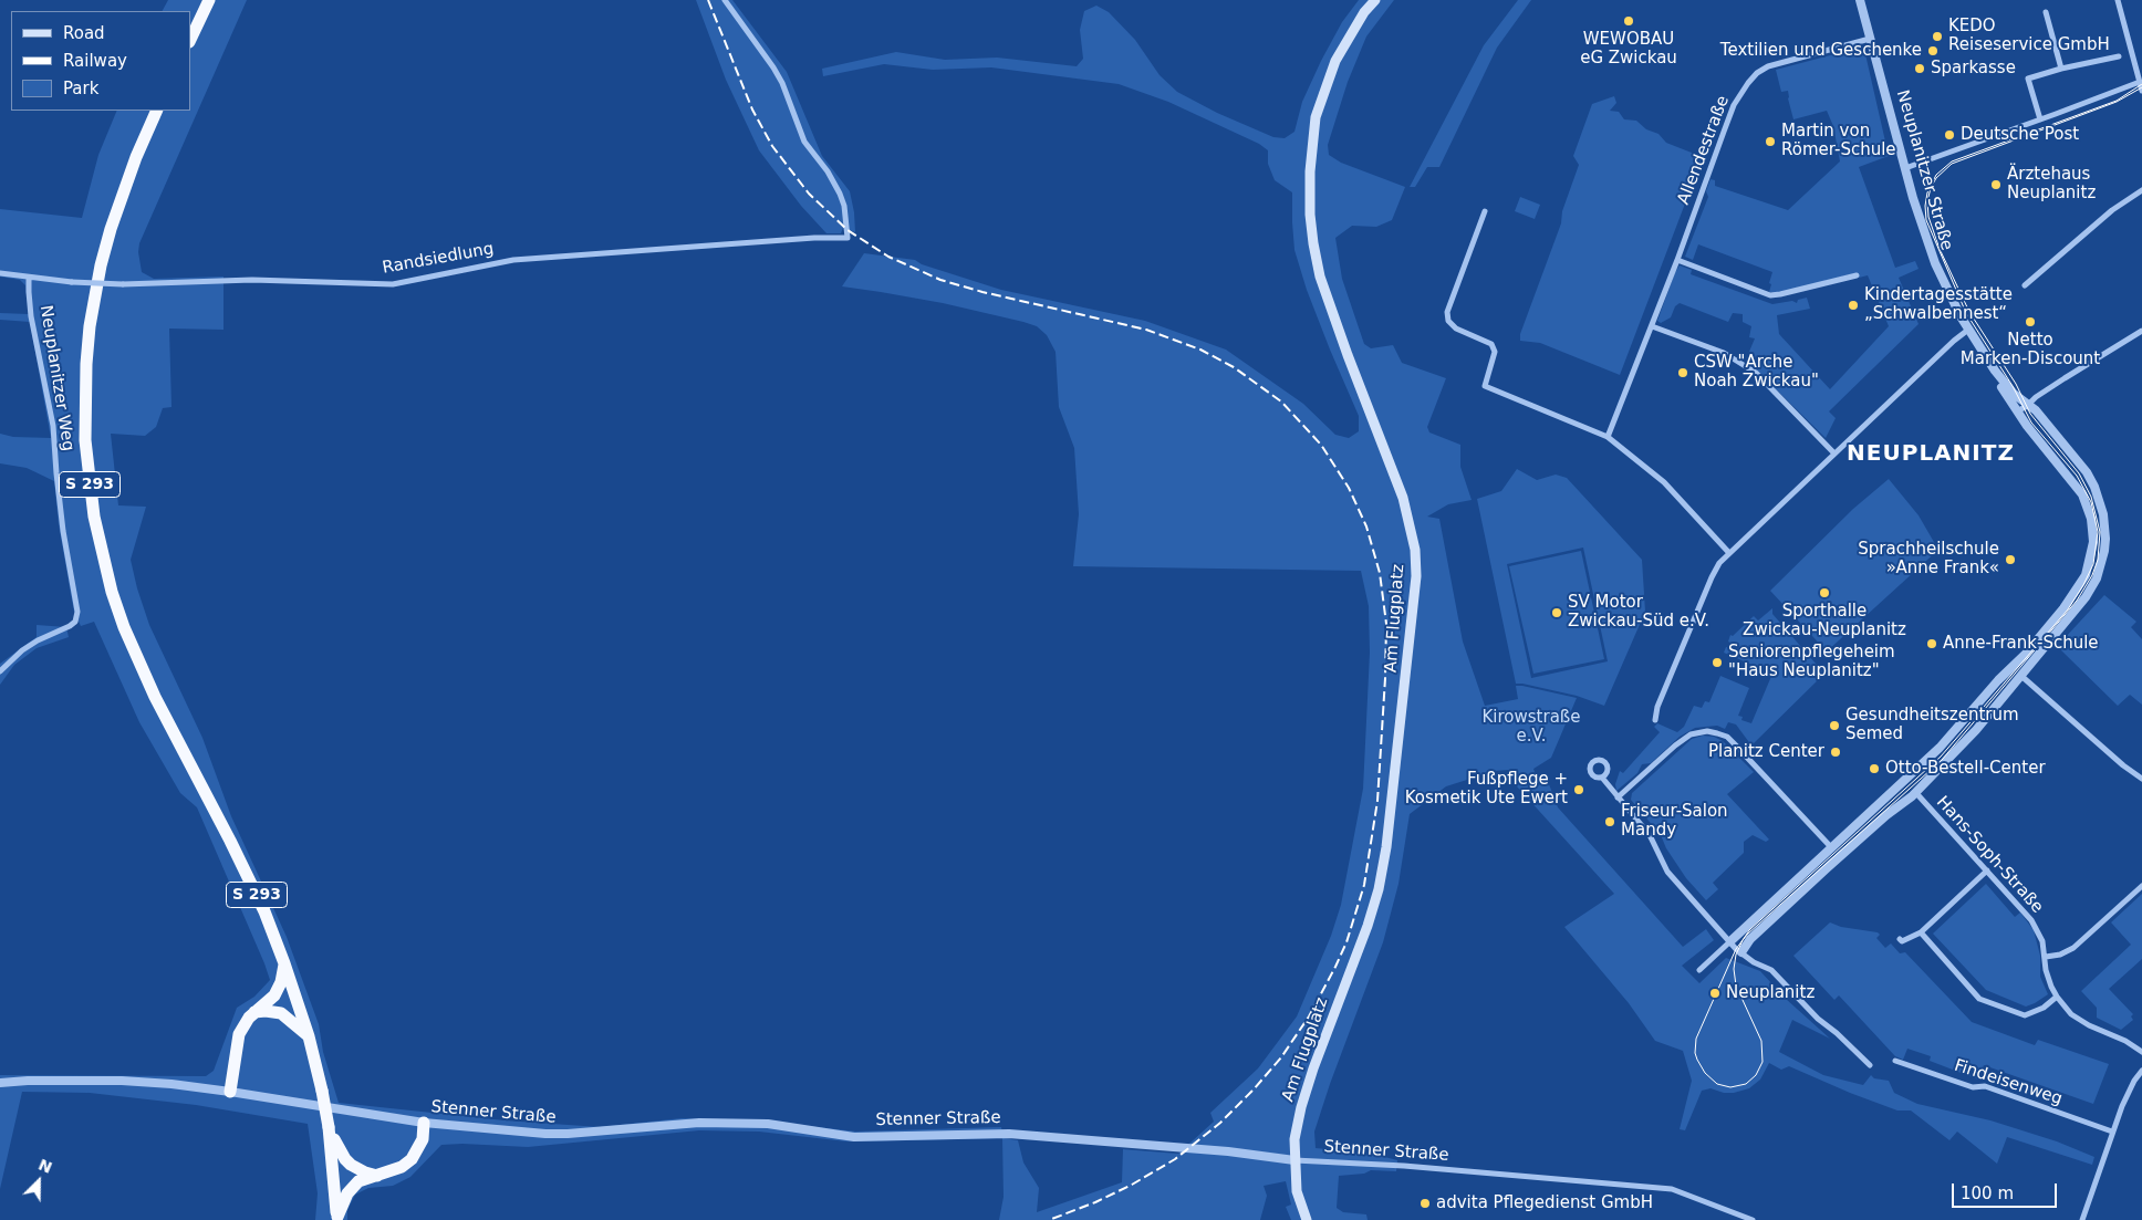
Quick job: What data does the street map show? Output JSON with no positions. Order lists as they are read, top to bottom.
{
  "streets": {
    "highway": ["S 293"],
    "main road": ["Am Flugplatz"],
    "street": [
      "Allendestraße",
      "Neuplanitzer Straße",
      "Randsiedlung",
      "Neuplanitzer Weg",
      "Hans-Soph-Straße",
      "Findeisenweg",
      "Stenner Straße"
    ]
  },
  "crossings": [
    ["Allendestraße", "Neuplanitzer Straße"],
    ["Neuplanitzer Straße", "Hans-Soph-Straße"],
    ["Randsiedlung", "Neuplanitzer Weg"],
    ["Am Flugplatz", "Stenner Straße"]
  ],
  "districts": ["NEUPLANITZ"],
  "parks": ["Kirowstraße e.V."],
  "places": [
    "WEWOBAU eG Zwickau",
    "KEDO Reiseservice GmbH",
    "Textilien und Geschenke",
    "Sparkasse",
    "Deutsche Post",
    "Martin von Römer-Schule",
    "Ärztehaus Neuplanitz",
    "Kindertagesstätte „Schwalbennest“",
    "Netto Marken-Discount",
    "CSW \"Arche Noah Zwickau\"",
    "Sprachheilschule »Anne Frank«",
    "Sporthalle Zwickau-Neuplanitz",
    "SV Motor Zwickau-Süd e.V.",
    "Anne-Frank-Schule",
    "Seniorenpflegeheim \"Haus Neuplanitz\"",
    "Gesundheitszentrum Semed",
    "Planitz Center",
    "Otto-Bestell-Center",
    "Fußpflege + Kosmetik Ute Ewert",
    "Friseur-Salon Mandy",
    "Neuplanitz",
    "advita Pflegedienst GmbH"
  ],
  "legend": ["Road", "Railway", "Park"],
  "scale_bar": "100 m",
  "north": "top right"
}
